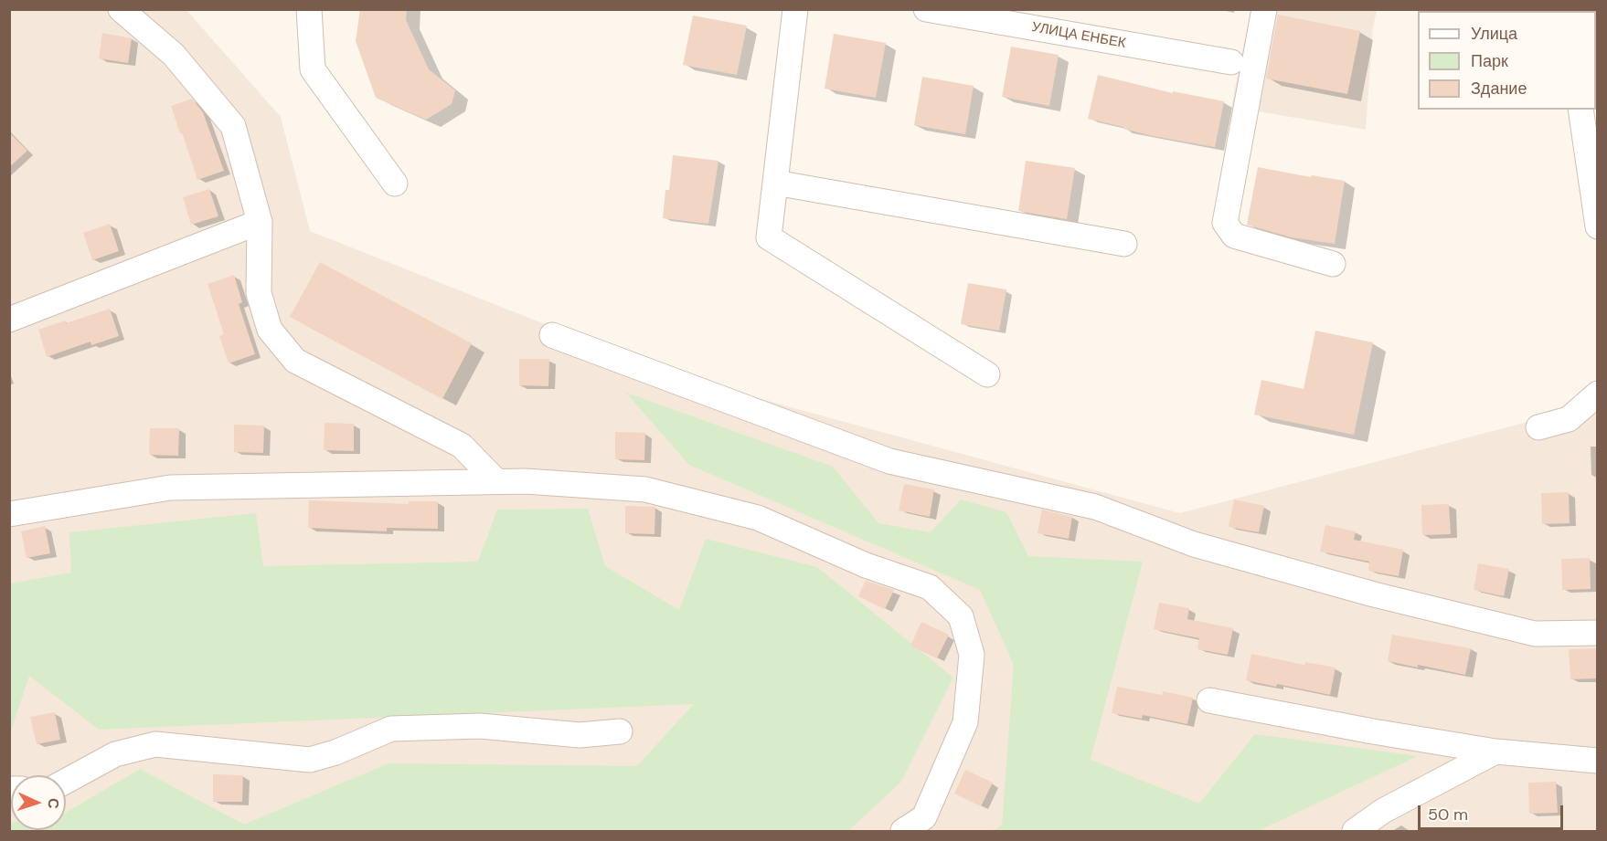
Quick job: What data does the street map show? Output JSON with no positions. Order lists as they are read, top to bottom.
{
  "streets": {
    "street": ["УЛИЦА ЕНБЕК"]
  },
  "legend": ["Улица", "Парк", "Здание"],
  "scale_bar": "50 m",
  "north": "right"
}
